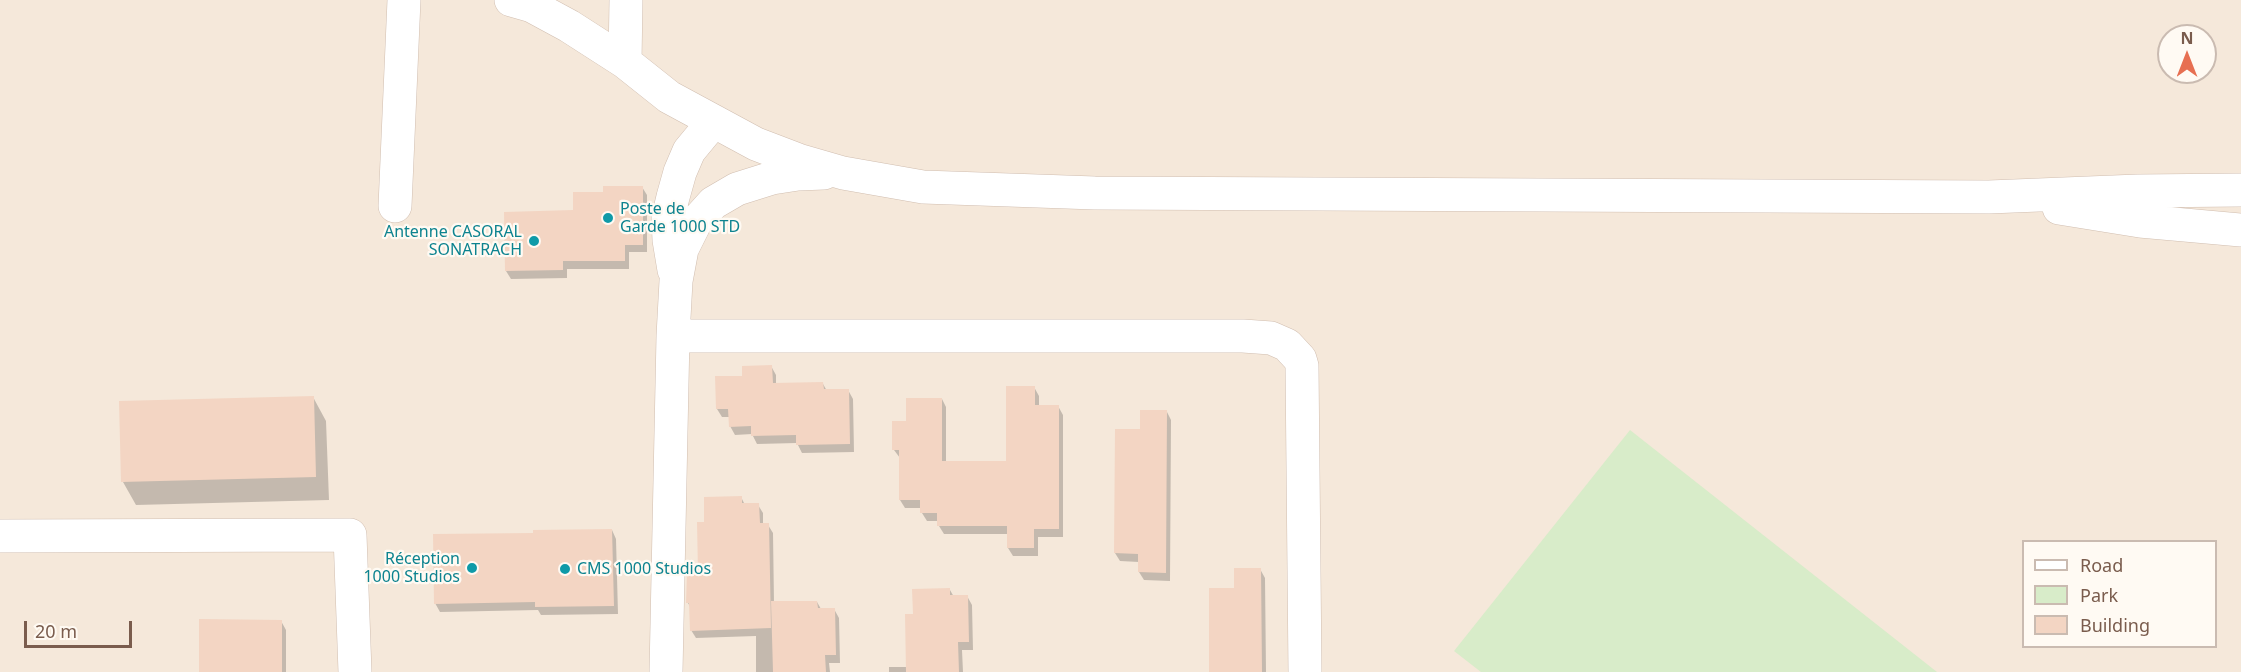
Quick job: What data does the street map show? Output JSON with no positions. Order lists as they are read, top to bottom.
{
  "places": [
    "Poste de Garde 1000 STD",
    "Antenne CASORAL SONATRACH",
    "Réception 1000 Studios",
    "CMS 1000 Studios"
  ],
  "legend": ["Road", "Park", "Building"],
  "scale_bar": "20 m",
  "north": "top"
}
